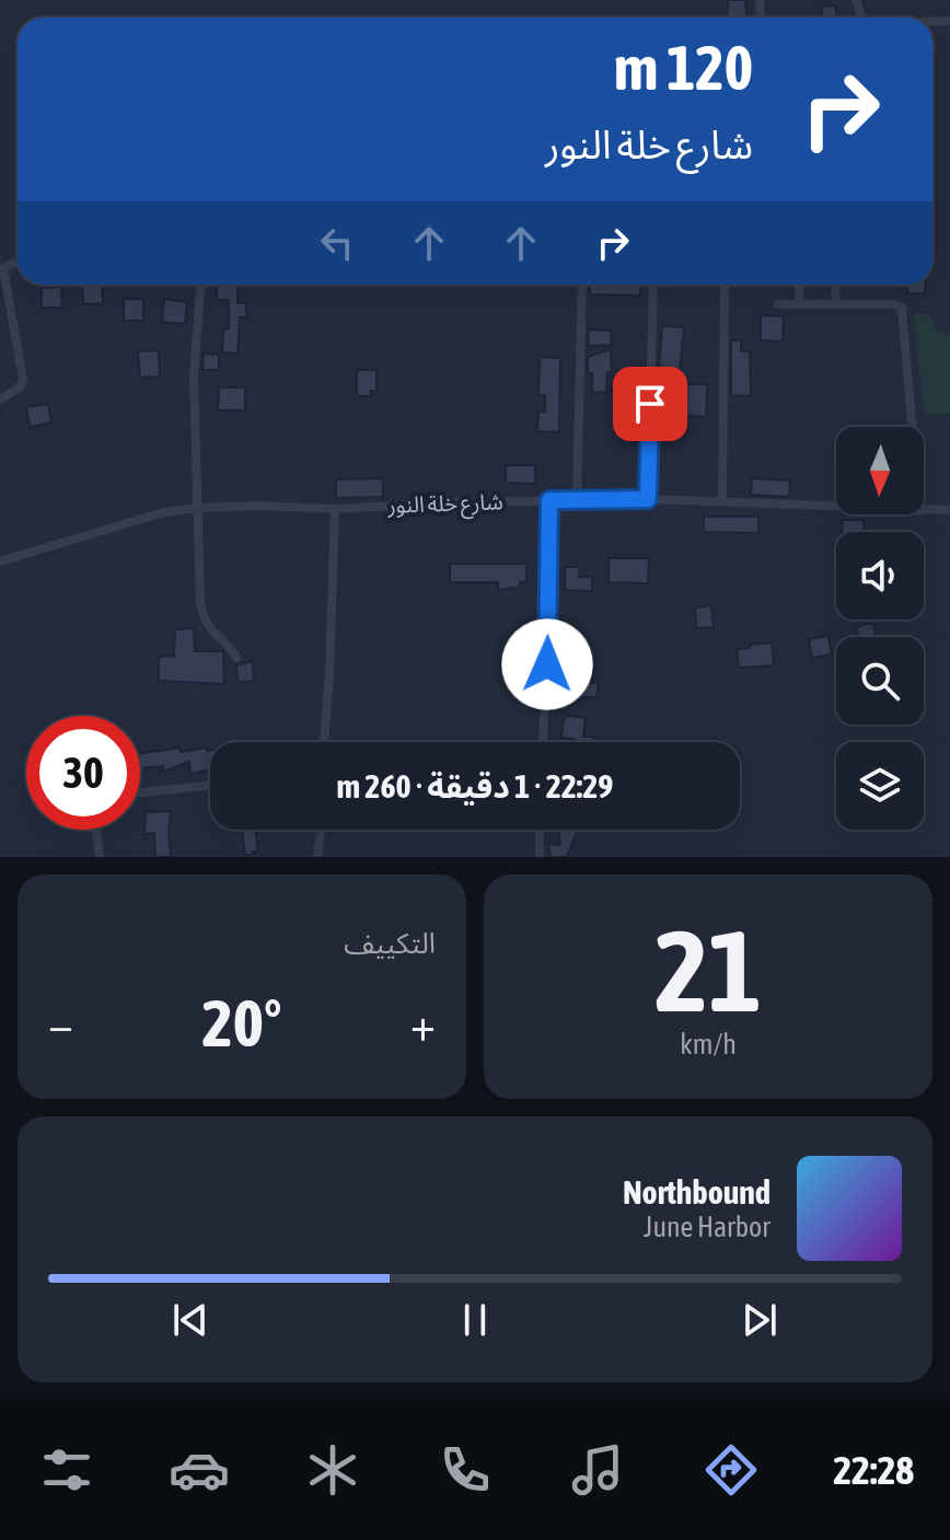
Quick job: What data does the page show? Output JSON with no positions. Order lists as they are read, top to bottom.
{
  "streets": {
    "street": ["شارع خلة النور"]
  },
  "north": "bottom",
  "page": {
    "turn": ["120 m", "شارع خلة النور"],
    "limit": "30",
    "trip": "22:29 · 1 دقيقة · 260 m",
    "tile": [
      ["21", "km/h"],
      "التكييف"
    ],
    "heat": ["−", "20°", "+"],
    "song": ["Northbound", "June Harbor"],
    "tabs": "22:28"
  }
}
